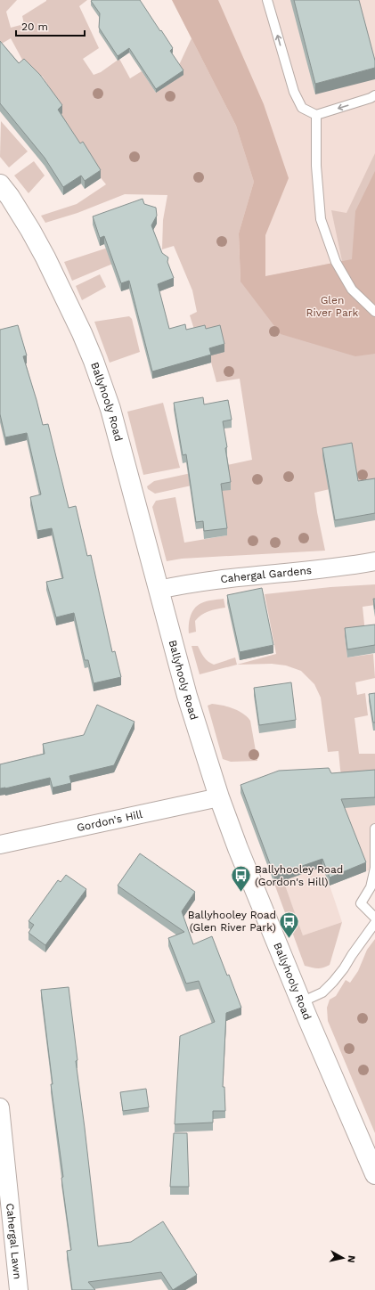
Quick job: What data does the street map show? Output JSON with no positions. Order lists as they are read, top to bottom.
{
  "streets": {
    "main road": ["Ballyhooly Road"],
    "street": ["Cahergal Gardens", "Gordon's Hill", "Cahergal Lawn"]
  },
  "crossings": [
    ["Ballyhooly Road", "Cahergal Gardens"],
    ["Ballyhooly Road", "Gordon's Hill"]
  ],
  "parks": ["Glen River Park"],
  "places": {
    "bus stop": ["Ballyhooley Road (Gordon's Hill)", "Ballyhooley Road (Glen River Park)"]
  },
  "scale_bar": "20 m",
  "north": "right"
}
